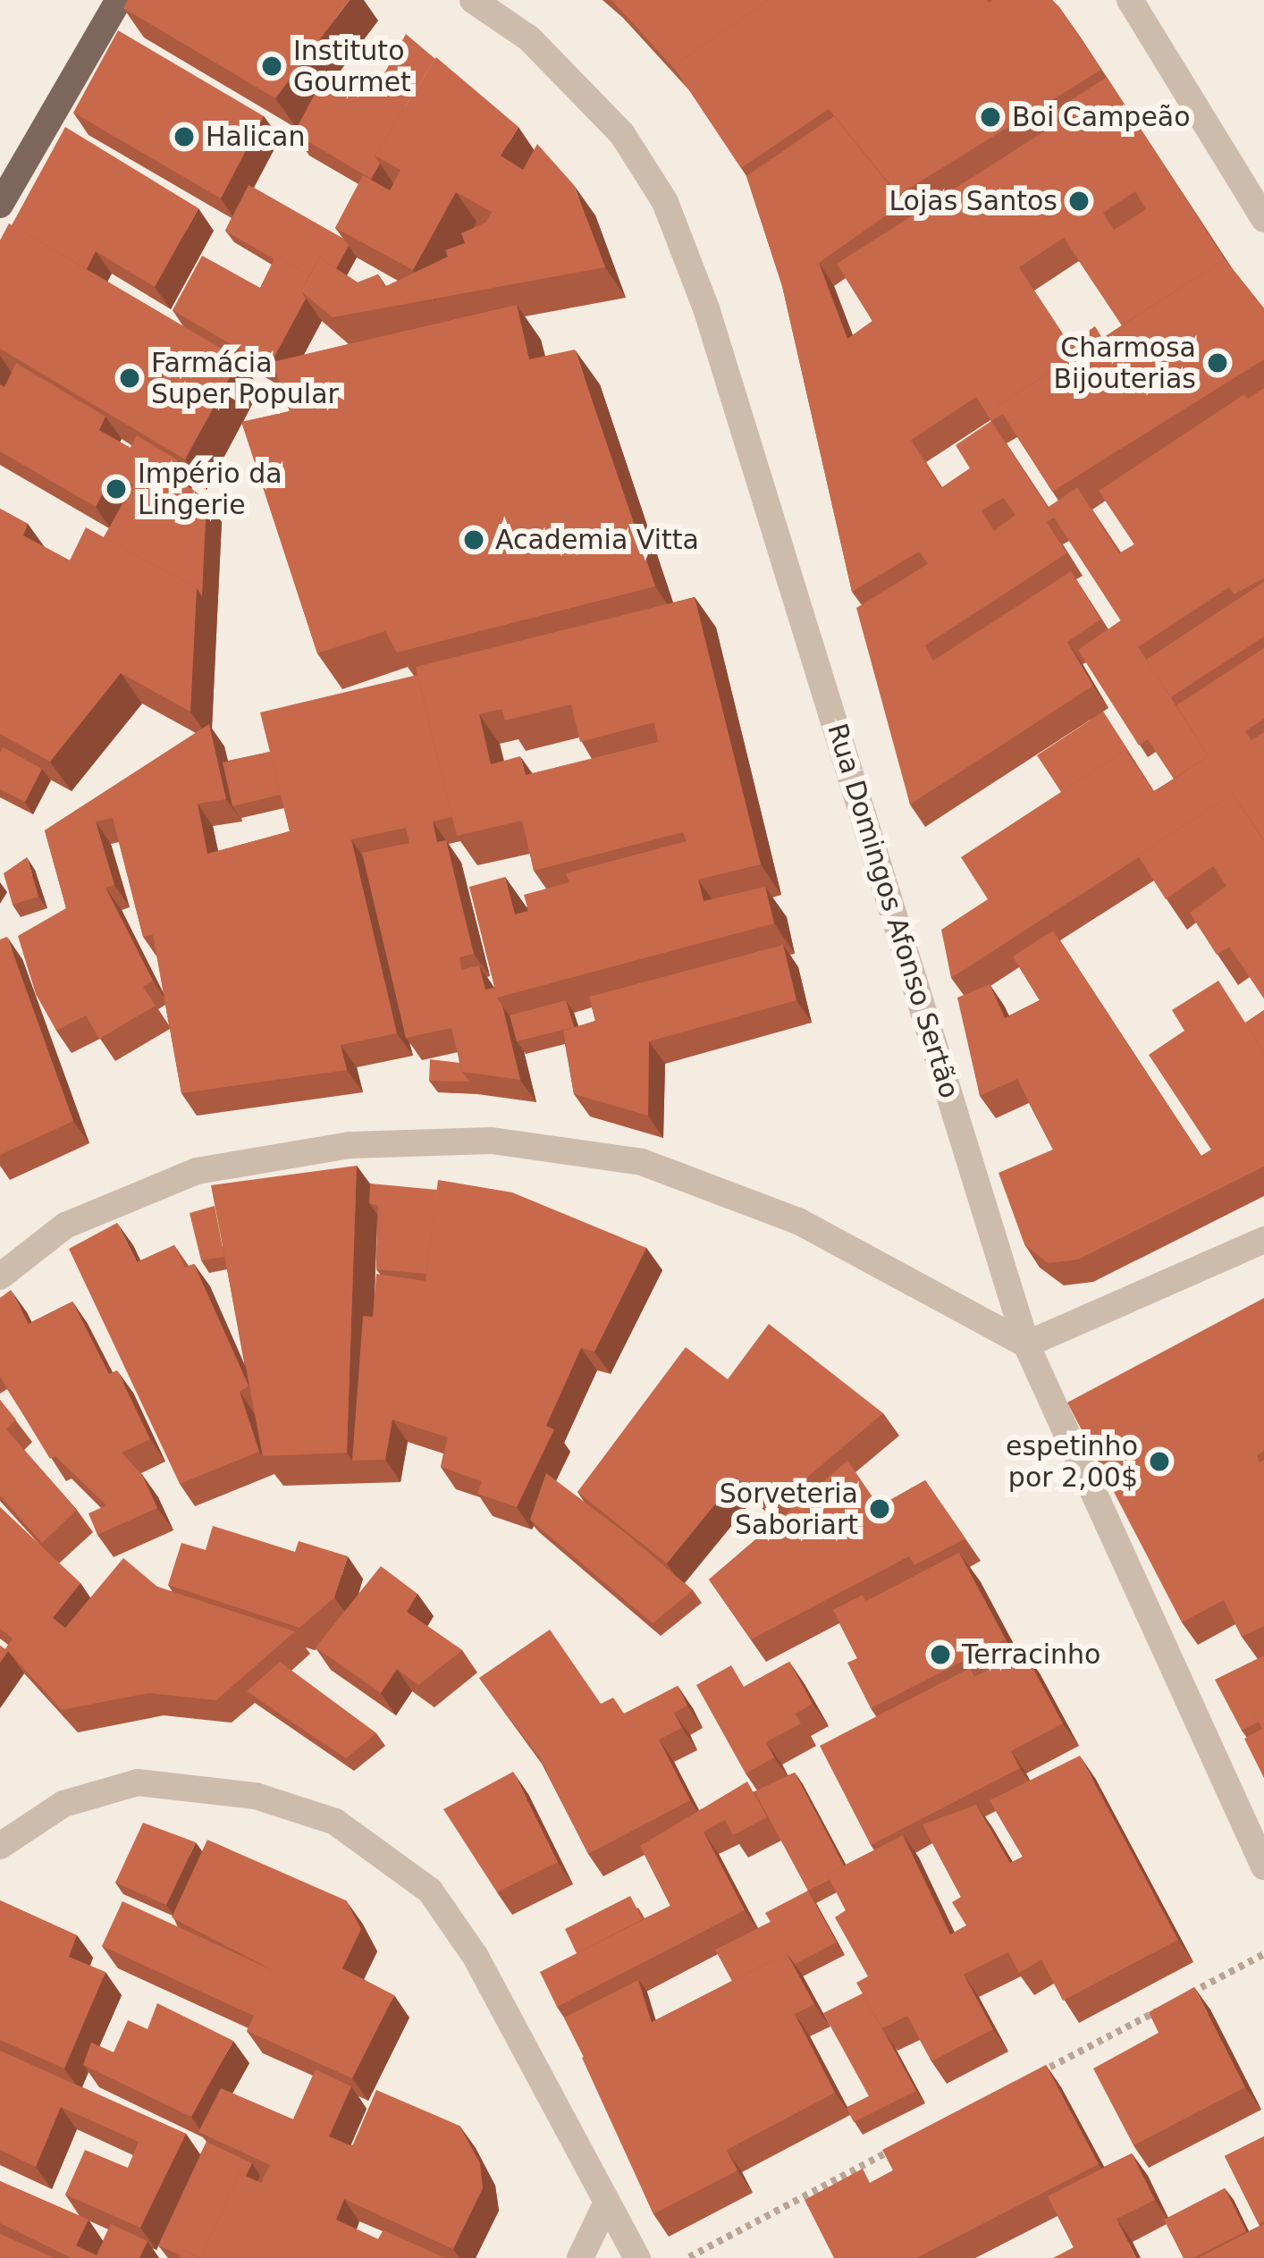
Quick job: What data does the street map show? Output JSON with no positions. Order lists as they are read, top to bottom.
{
  "streets": {
    "street": ["Rua Domingos Afonso Sertão"]
  },
  "places": [
    "Instituto Gourmet",
    "Boi Campeão",
    "Halican",
    "Lojas Santos",
    "Charmosa Bijouterias",
    "Farmácia Super Popular",
    "Império da Lingerie",
    "Academia Vitta",
    "espetinho por 2,00$",
    "Sorveteria Saboriart",
    "Terracinho"
  ]
}
